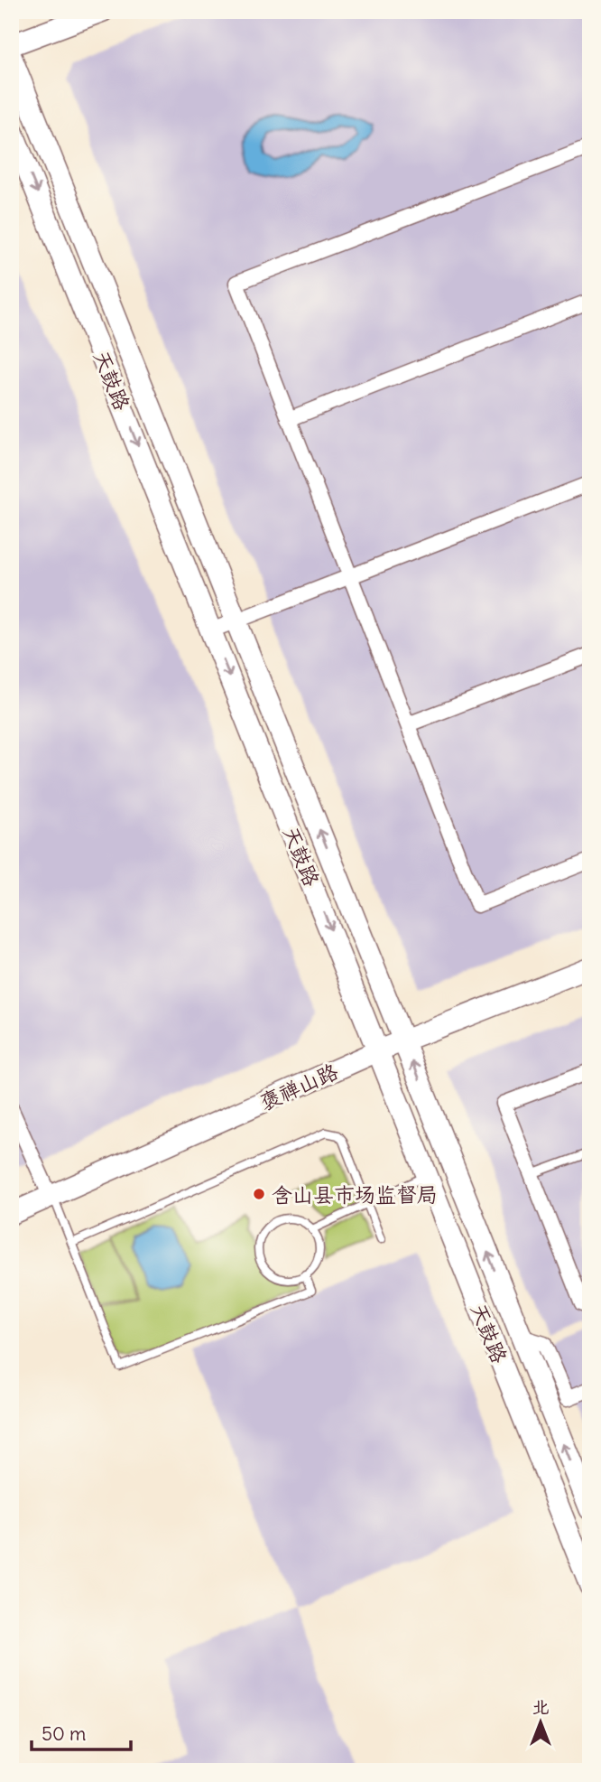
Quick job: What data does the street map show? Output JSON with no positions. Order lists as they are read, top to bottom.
{
  "streets": {
    "main road": ["天鼓路", "褒禅山路"]
  },
  "crossings": [
    ["天鼓路", "褒禅山路"]
  ],
  "places": ["含山县市场监督局"],
  "scale_bar": "50 m",
  "north": "top"
}
